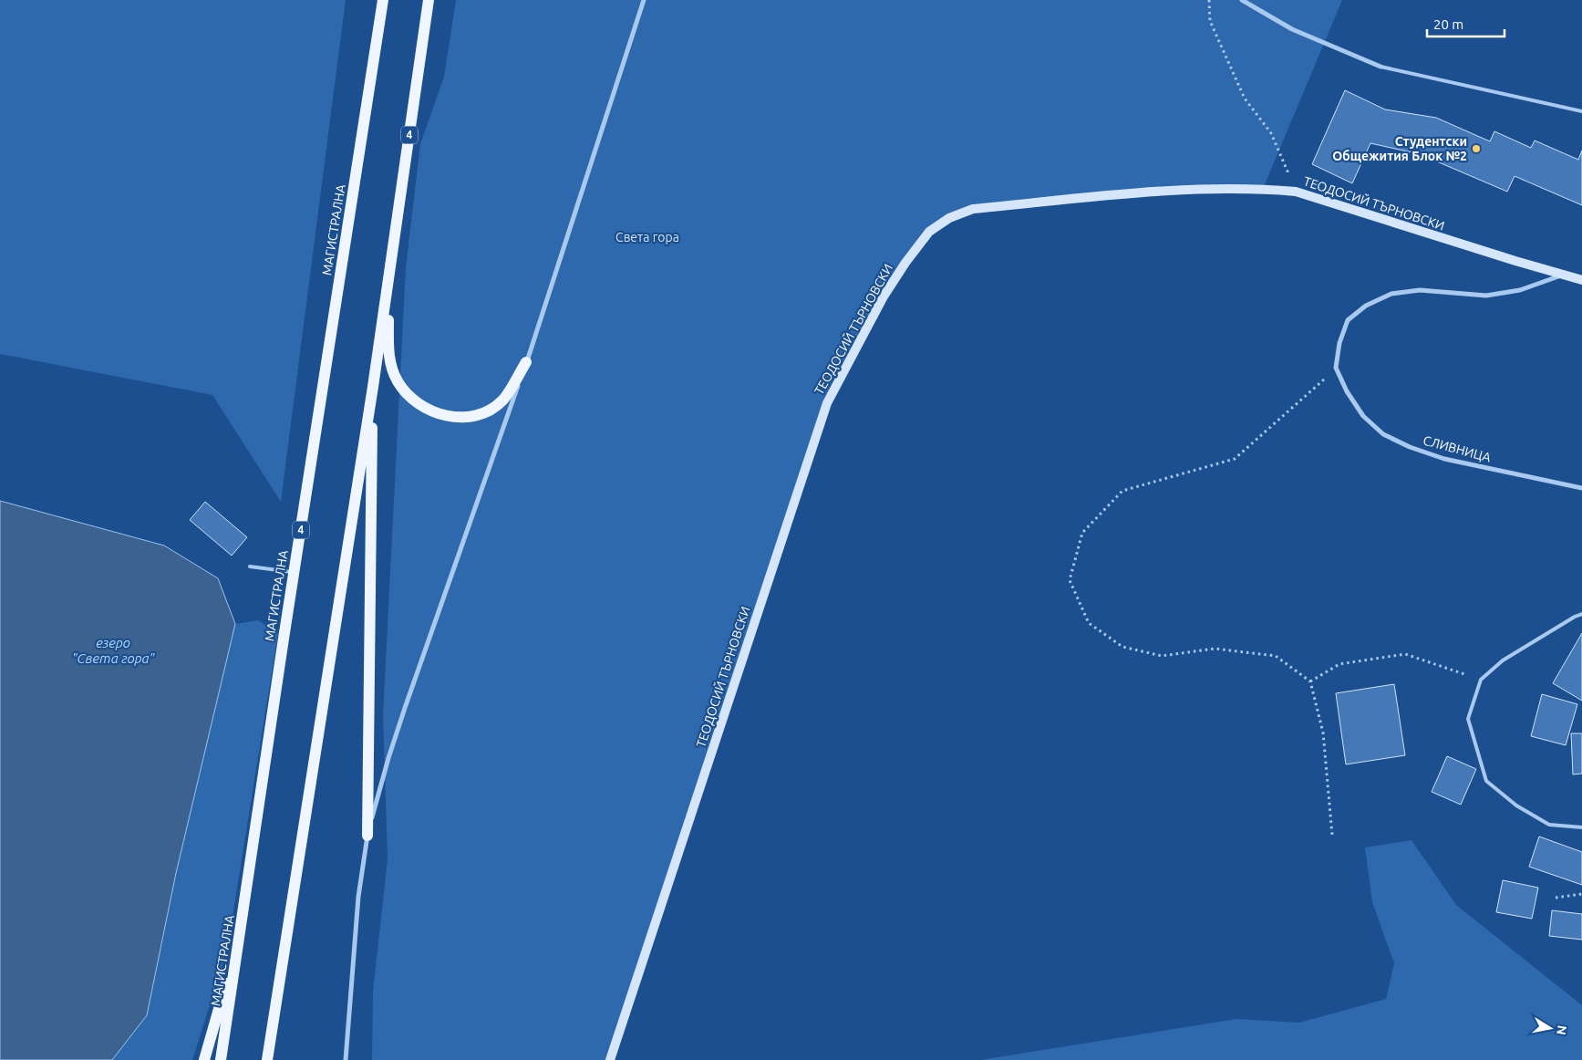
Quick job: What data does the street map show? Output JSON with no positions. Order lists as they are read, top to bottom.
{
  "streets": {
    "main road": ["4", "МАГИСТРАЛНА"],
    "street": ["ТЕОДОСИЙ ТЪРНОВСКИ", "СЛИВНИЦА"]
  },
  "water": ["езеро \"Света гора\""],
  "parks": ["Света гора"],
  "places": ["Студентски Общежития Блок №2"],
  "scale_bar": "20 m",
  "north": "right"
}
